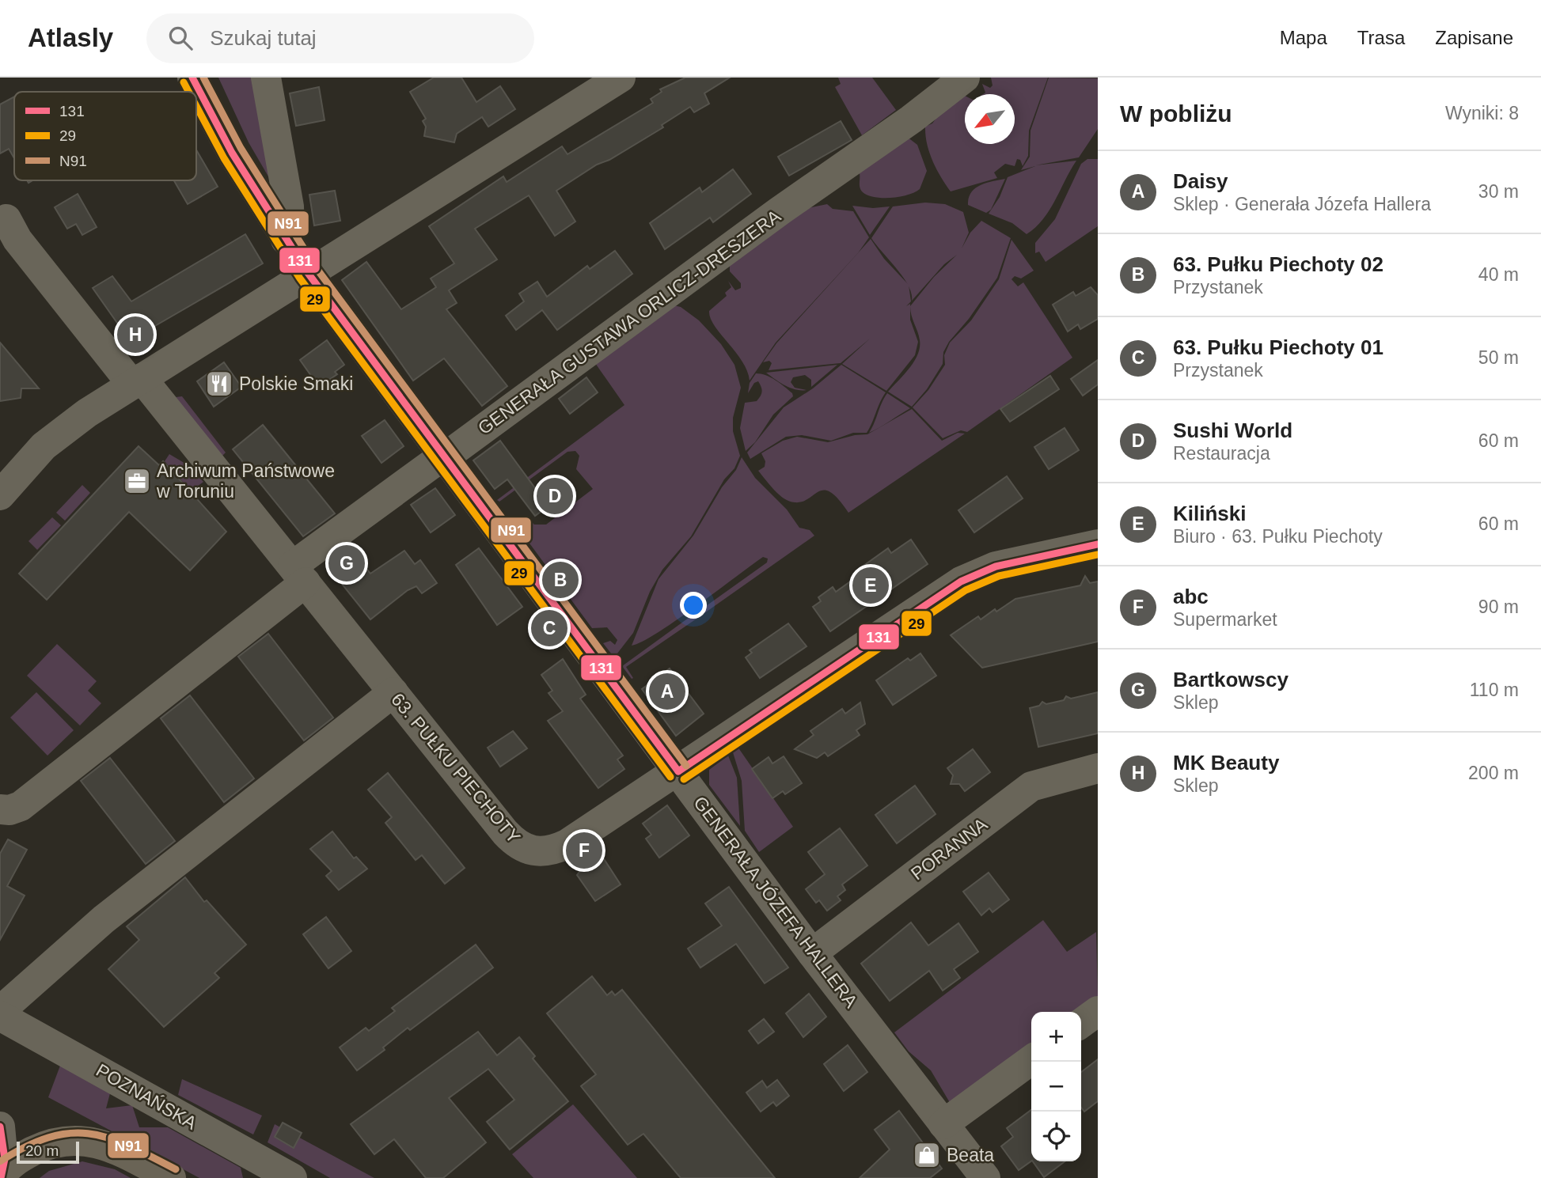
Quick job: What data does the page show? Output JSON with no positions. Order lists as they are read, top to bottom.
{
  "streets": {
    "street": [
      "GENERAŁA GUSTAWA ORLICZ-DRESZERA",
      "63. PUŁKU PIECHOTY",
      "PORANNA",
      "GENERAŁA JÓZEFA HALLERA",
      "POZNAŃSKA"
    ]
  },
  "crossings": [
    ["GENERAŁA GUSTAWA ORLICZ-DRESZERA", "63. PUŁKU PIECHOTY"],
    ["GENERAŁA GUSTAWA ORLICZ-DRESZERA", "GENERAŁA JÓZEFA HALLERA"],
    ["63. PUŁKU PIECHOTY", "GENERAŁA JÓZEFA HALLERA"],
    ["PORANNA", "GENERAŁA JÓZEFA HALLERA"]
  ],
  "places": {
    "restaurant": ["Polskie Smaki"],
    "office": ["Archiwum Państwowe w Toruniu"],
    "shop": ["Beata"]
  },
  "lines": ["transit line 131", "transit line N91", "transit line 29"],
  "legend": ["131", "29", "N91"],
  "scale_bar": "20 m",
  "north": "bottom left",
  "page": {
    "header": "Atlasly",
    "search": "Szukaj tutaj",
    "nav": ["Mapa", "Trasa", "Zapisane"],
    "heading": ["W pobliżu", "Wyniki: 8"],
    "list": [
      {
        "mark": "A",
        "name": "Daisy",
        "note": "Sklep · Generała Józefa Hallera",
        "value": "30 m"
      },
      {
        "mark": "B",
        "name": "63. Pułku Piechoty 02",
        "note": "Przystanek",
        "value": "40 m"
      },
      {
        "mark": "C",
        "name": "63. Pułku Piechoty 01",
        "note": "Przystanek",
        "value": "50 m"
      },
      {
        "mark": "D",
        "name": "Sushi World",
        "note": "Restauracja",
        "value": "60 m"
      },
      {
        "mark": "E",
        "name": "Kiliński",
        "note": "Biuro · 63. Pułku Piechoty",
        "value": "60 m"
      },
      {
        "mark": "F",
        "name": "abc",
        "note": "Supermarket",
        "value": "90 m"
      },
      {
        "mark": "G",
        "name": "Bartkowscy",
        "note": "Sklep",
        "value": "110 m"
      },
      {
        "mark": "H",
        "name": "MK Beauty",
        "note": "Sklep",
        "value": "200 m"
      }
    ],
    "pins": [
      "H",
      "D",
      "G",
      "B",
      "E",
      "C",
      "A",
      "F"
    ],
    "map_buttons": ["+", "−"],
    "scale": "20 m"
  }
}
